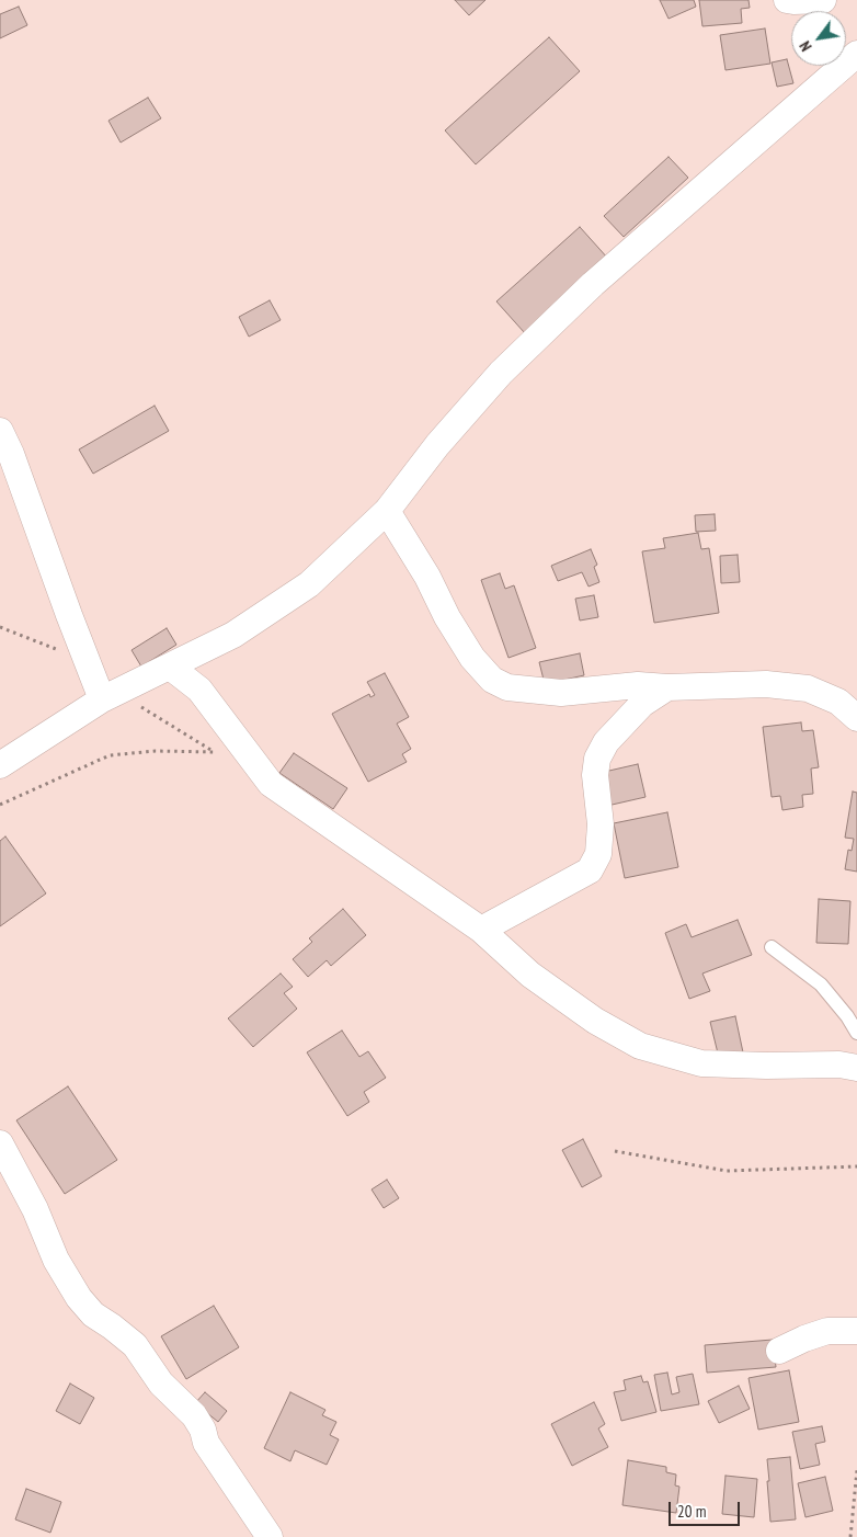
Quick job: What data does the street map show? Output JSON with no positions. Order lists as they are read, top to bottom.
{
  "scale_bar": "20 m",
  "north": "bottom left"
}
